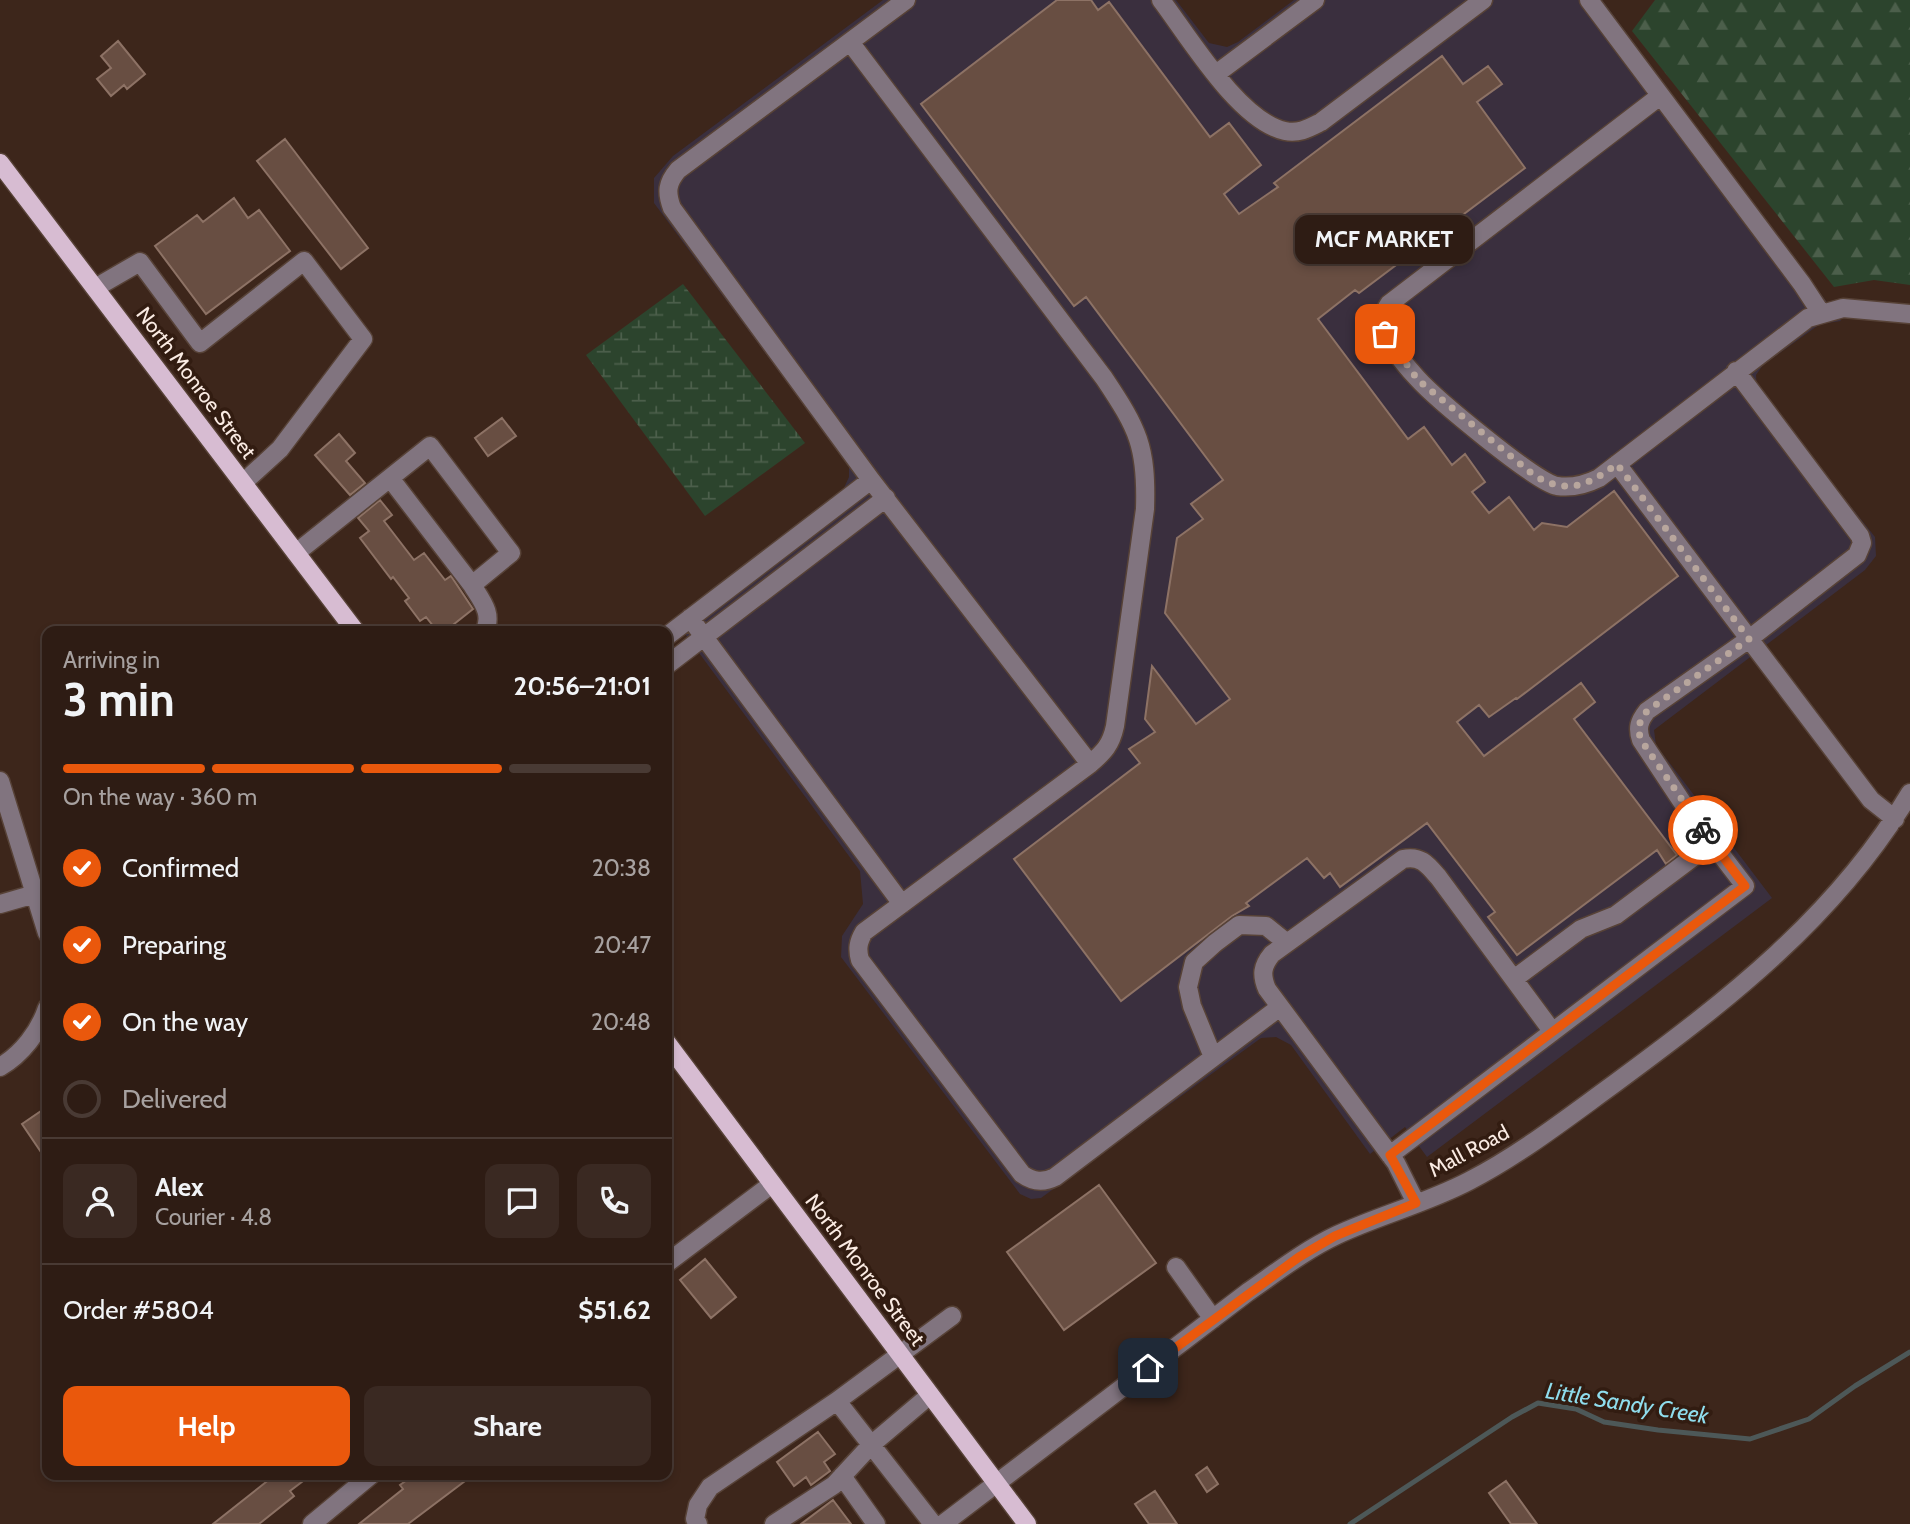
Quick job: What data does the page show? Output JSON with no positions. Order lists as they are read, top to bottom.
{
  "streets": {
    "main road": ["North Monroe Street"],
    "street": ["Mall Road"]
  },
  "crossings": [
    ["North Monroe Street", "Mall Road"]
  ],
  "water": ["Little Sandy Creek"],
  "places": ["MCF MARKET"],
  "page": {
    "bubble": "MCF MARKET",
    "heading": ["3 min", "Arriving in", "20:56–21:01"],
    "panel": [
      "Alex",
      "Courier · 4.8",
      "Order #5804",
      "$51.62"
    ],
    "bar": "On the way · 360 m",
    "list": [
      ["Confirmed", "20:38"],
      ["Preparing", "20:47"],
      ["On the way", "20:48"],
      "Delivered"
    ],
    "buttons": ["Help", "Share"]
  }
}
